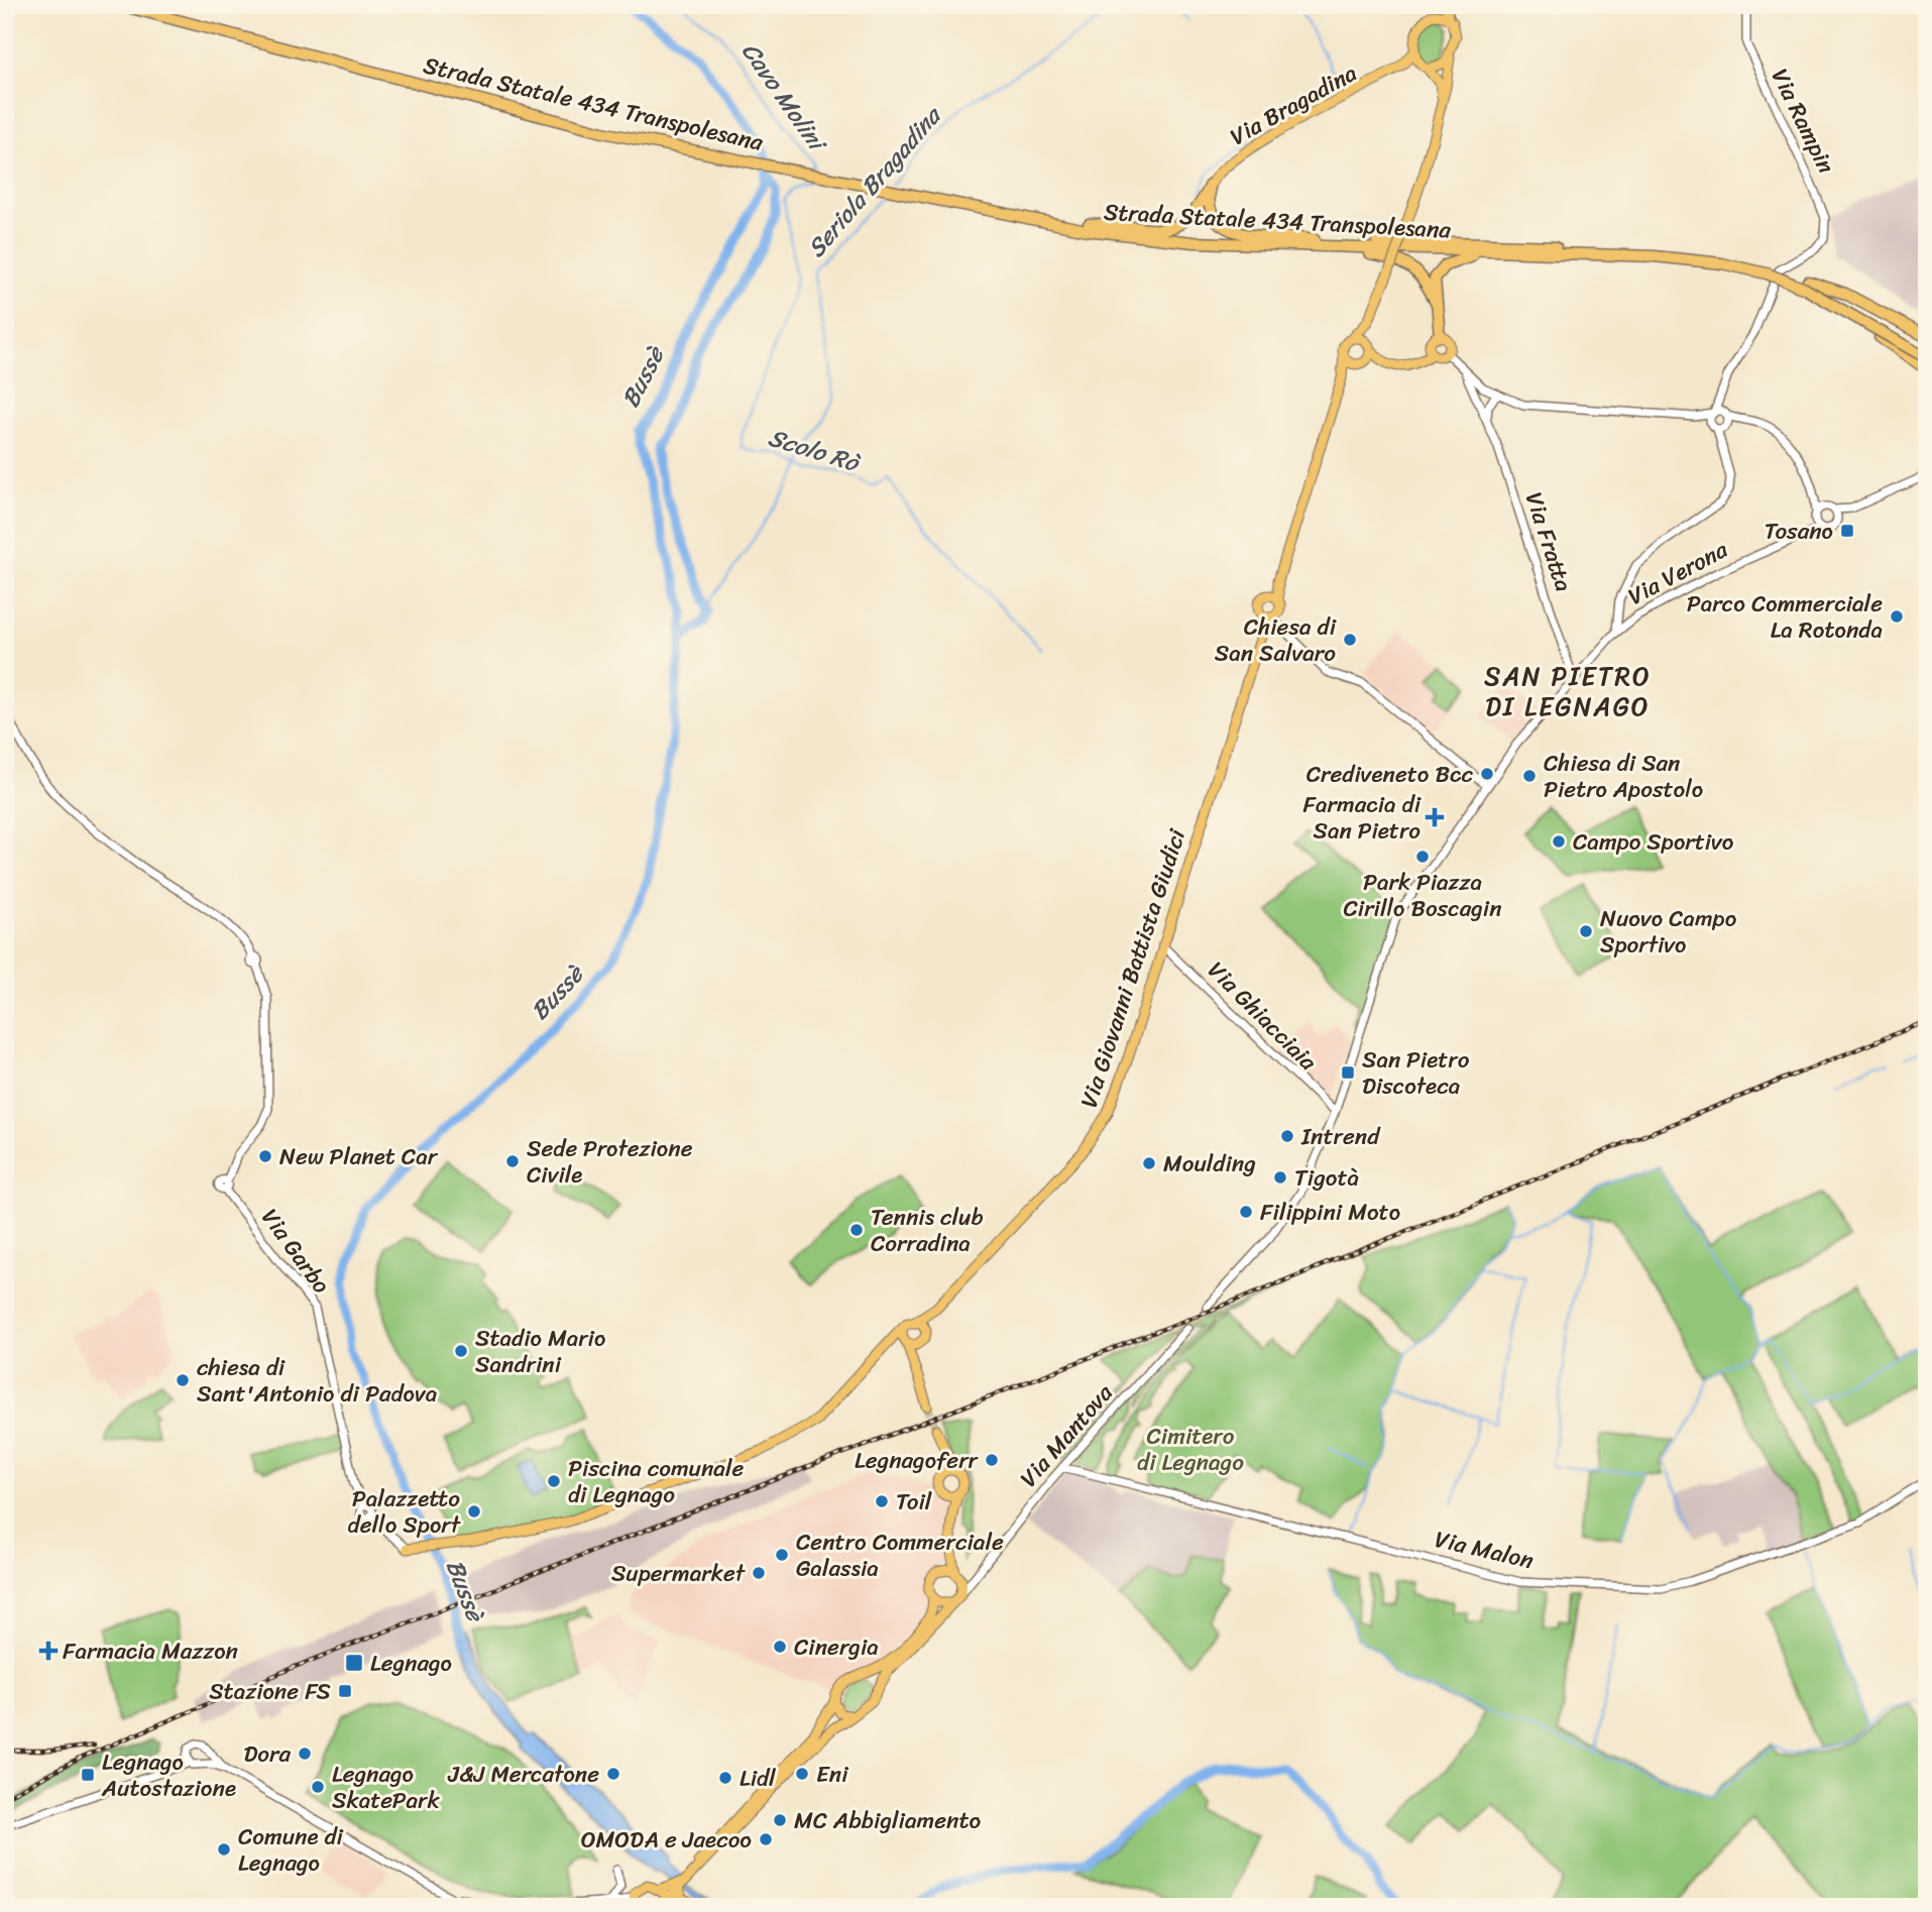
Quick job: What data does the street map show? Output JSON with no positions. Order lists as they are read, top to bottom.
{
  "streets": {
    "highway": ["Strada Statale 434 Transpolesana"],
    "main road": ["Via Bragadina", "Via Giovanni Battista Giudici", "Via Mantova"],
    "street": [
      "Via Rampin",
      "Via Fratta",
      "Via Verona",
      "Via Ghiacciaia",
      "Via Garbo",
      "Via Malon"
    ]
  },
  "crossings": [
    ["Via Fratta", "Via Verona"],
    ["Via Verona", "Via Ghiacciaia"],
    ["Via Giovanni Battista Giudici", "Via Ghiacciaia"],
    ["Via Giovanni Battista Giudici", "Via Garbo"],
    ["Via Mantova", "Via Malon"]
  ],
  "districts": ["SAN PIETRO DI LEGNAGO"],
  "water": [
    "Cavo Molini",
    "Seriola Bragadina",
    "Bussè",
    "Scolo Rò"
  ],
  "parks": ["Cimitero di Legnago"],
  "places": {
    "transit": [
      "Tosano",
      "San Pietro Discoteca",
      "Legnago",
      "Stazione FS",
      "Legnago Autostazione"
    ],
    "other": [
      "Parco Commerciale La Rotonda",
      "Chiesa di San Salvaro",
      "Crediveneto Bcc",
      "Chiesa di San Pietro Apostolo",
      "Campo Sportivo",
      "Park Piazza Cirillo Boscagin",
      "Nuovo Campo Sportivo",
      "Intrend",
      "New Planet Car",
      "Sede Protezione Civile",
      "Moulding",
      "Tigotà",
      "Filippini Moto",
      "Tennis club Corradina",
      "Stadio Mario Sandrini",
      "chiesa di Sant'Antonio di Padova",
      "Legnagoferr",
      "Piscina comunale di Legnago",
      "Toil",
      "Palazzetto dello Sport",
      "Centro Commerciale Galassia",
      "Supermarket",
      "Cinergia",
      "Dora",
      "J&J Mercatone",
      "Eni",
      "Lidl",
      "Legnago SkatePark",
      "MC Abbigliamento",
      "OMODA e Jaecoo",
      "Comune di Legnago"
    ],
    "health": ["Farmacia di San Pietro", "Farmacia Mazzon"]
  }
}
